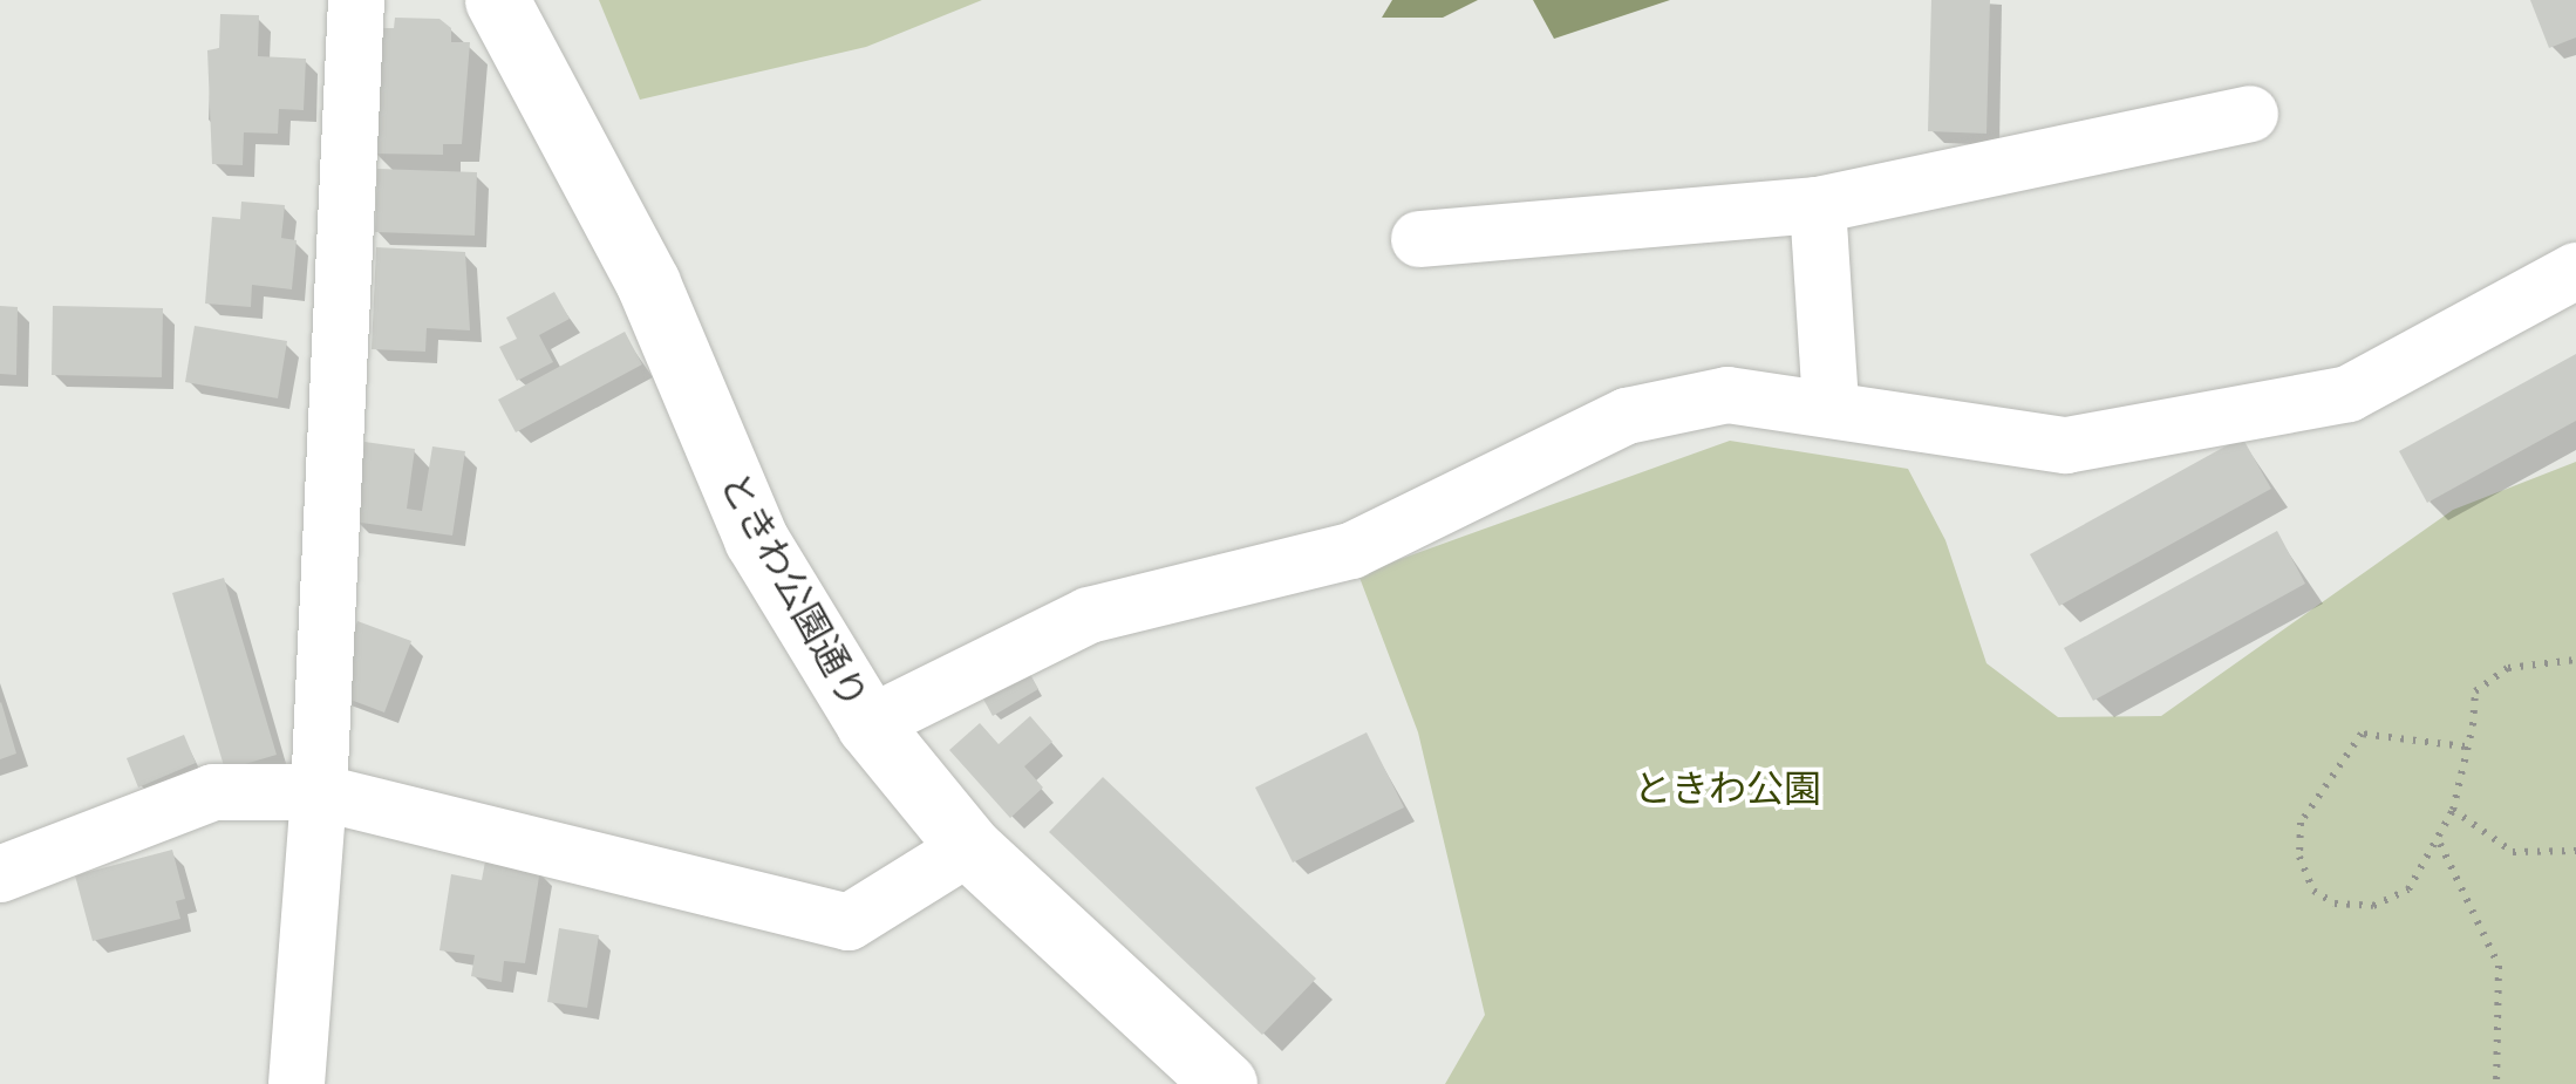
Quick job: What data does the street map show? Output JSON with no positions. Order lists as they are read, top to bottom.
{
  "streets": {
    "street": ["ときわ公園通り"]
  },
  "parks": ["ときわ公園"]
}
